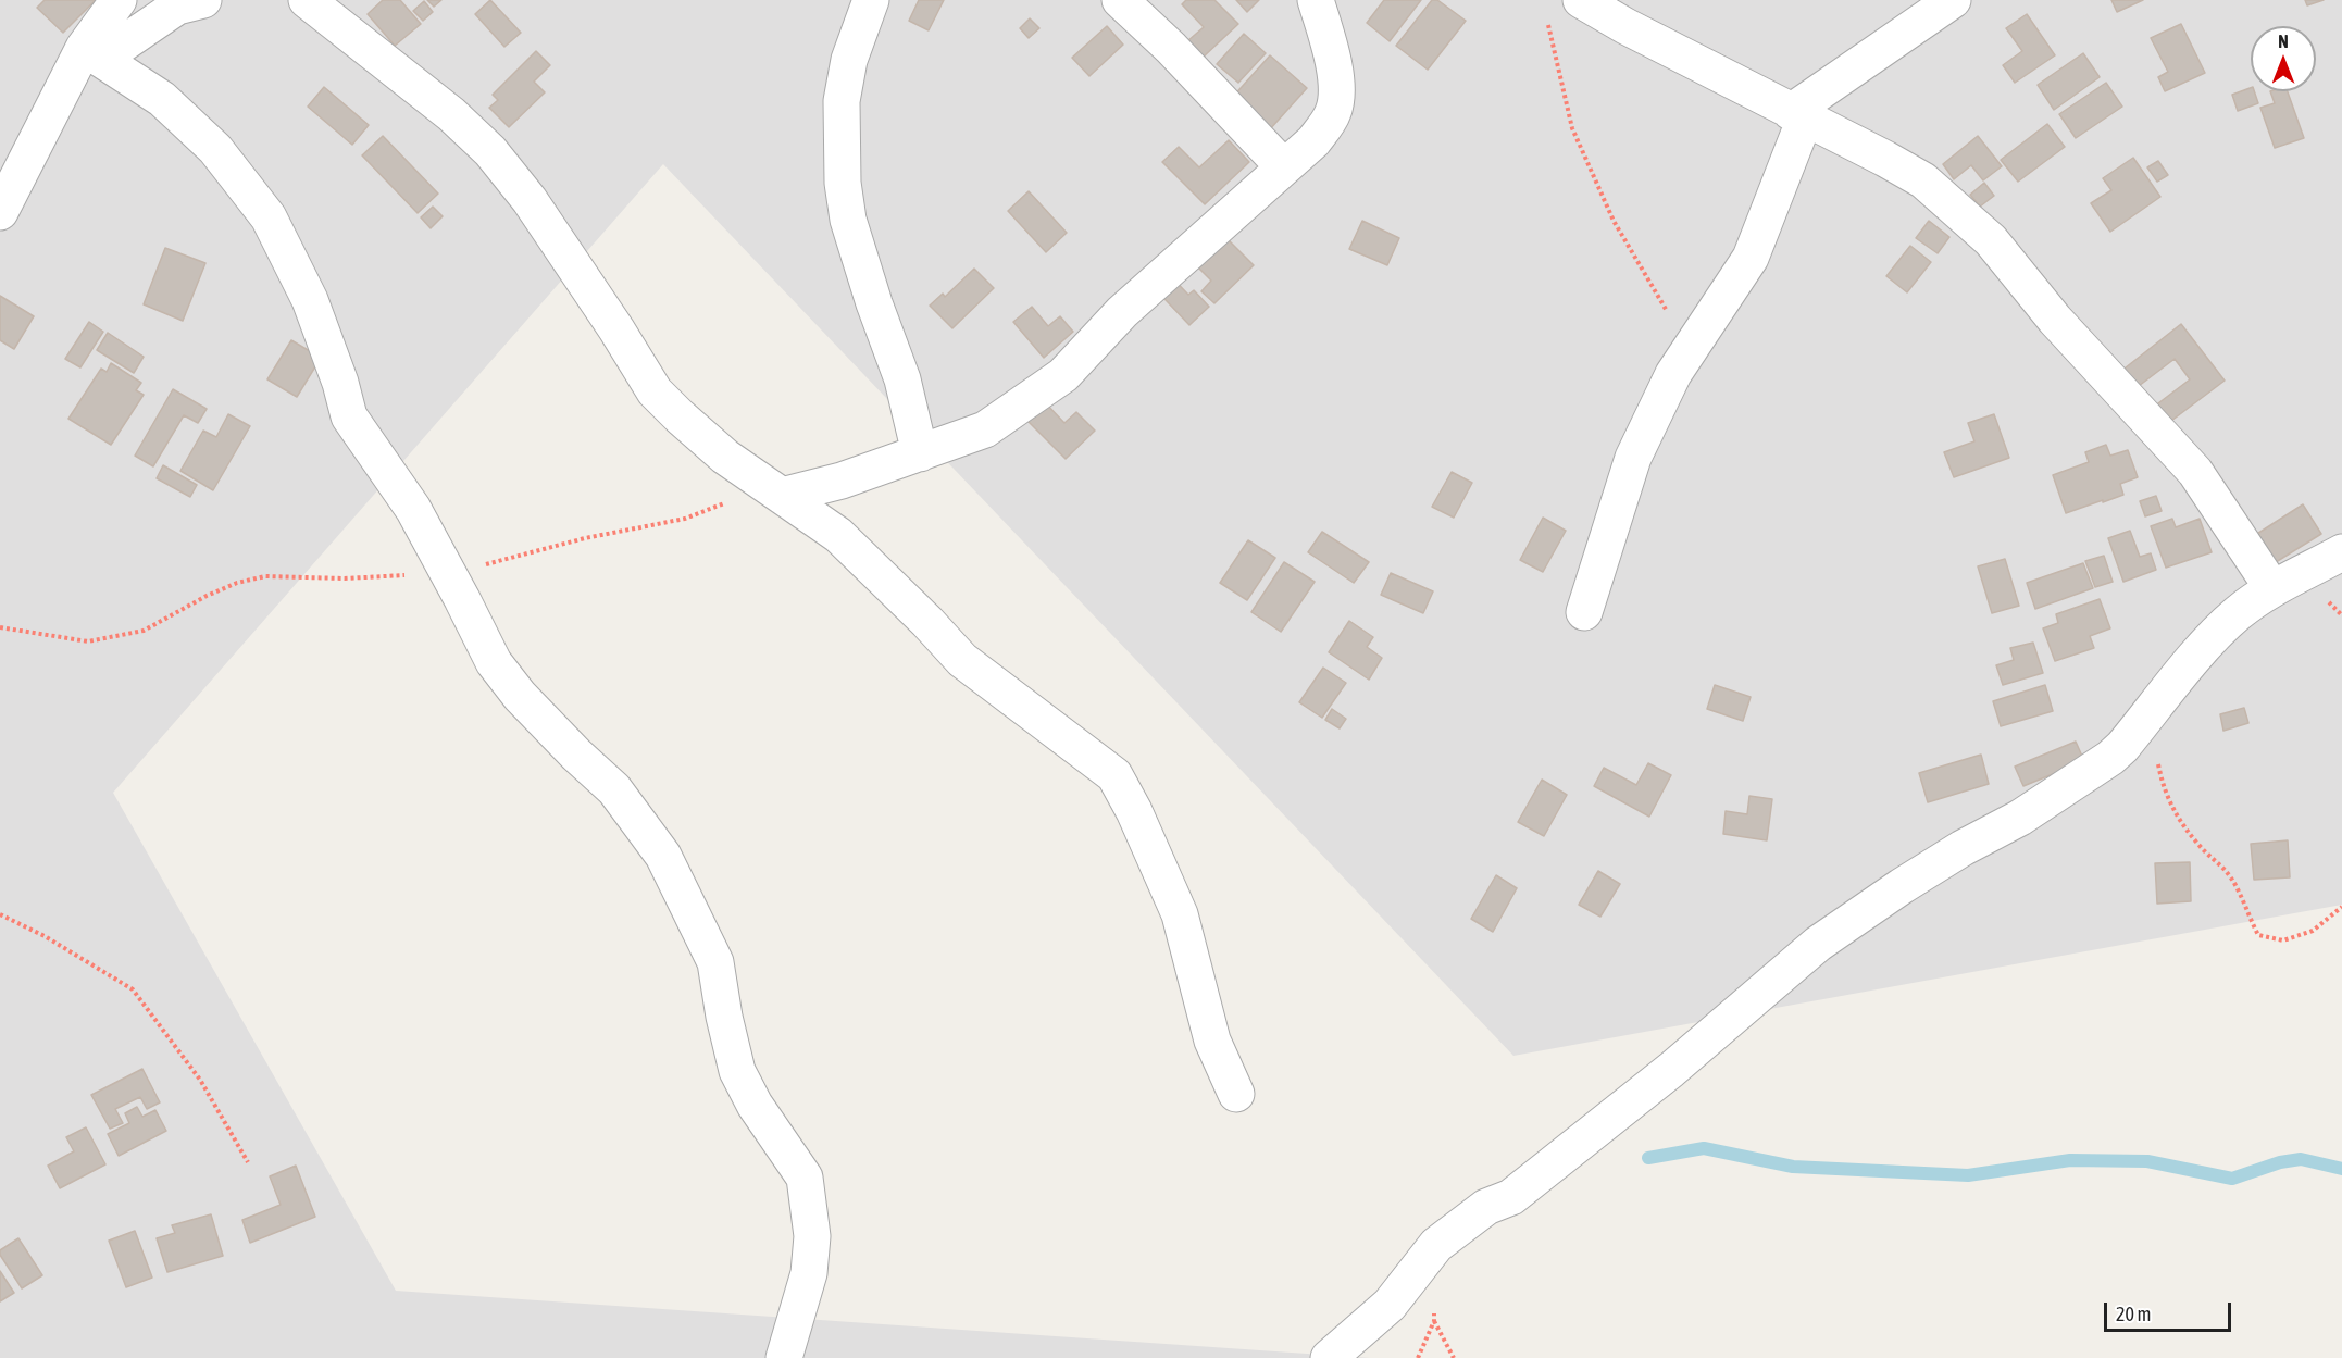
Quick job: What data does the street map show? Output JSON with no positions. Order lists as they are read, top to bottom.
{
  "scale_bar": "20 m",
  "north": "top"
}
